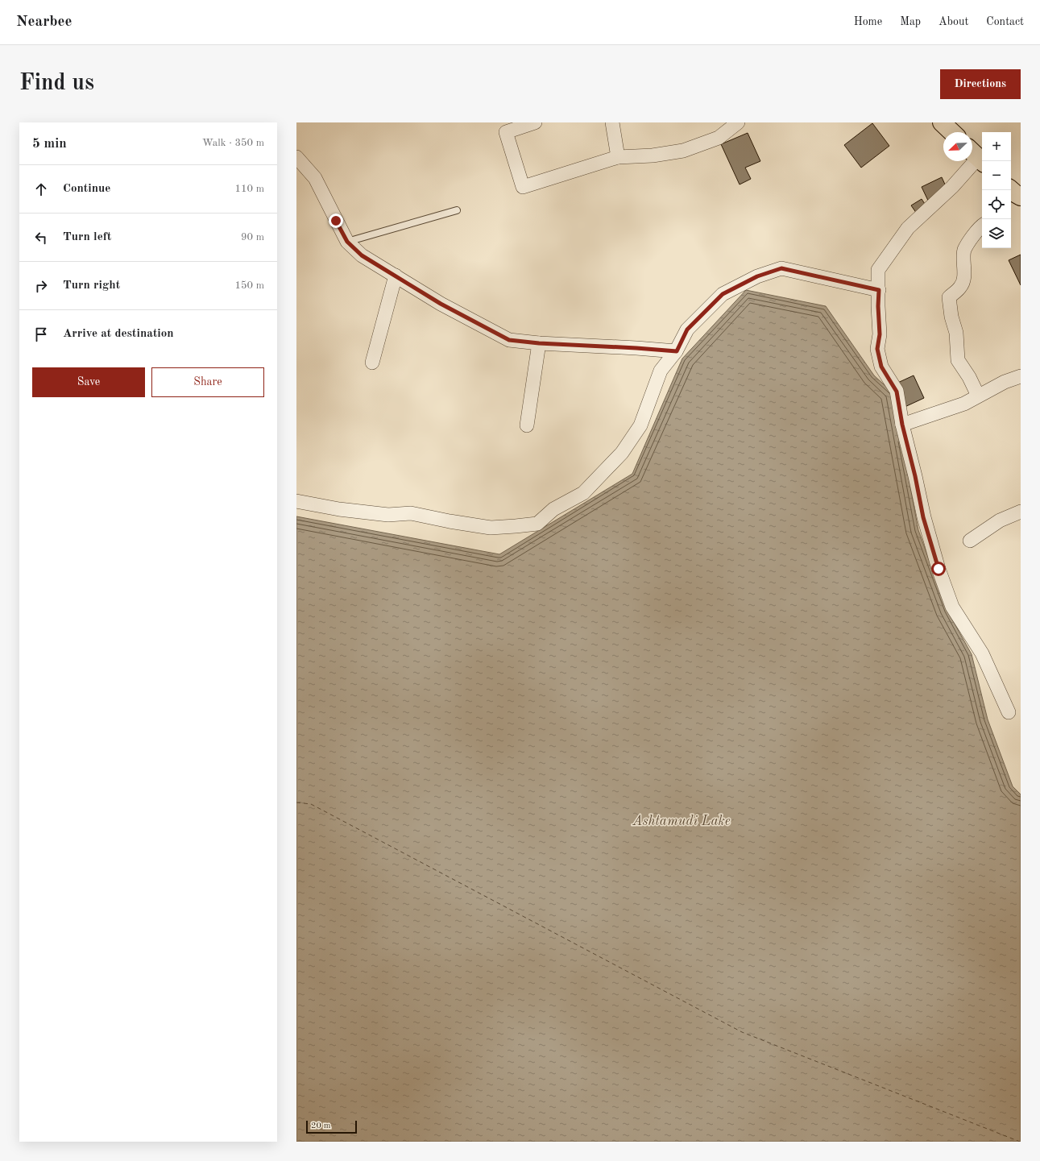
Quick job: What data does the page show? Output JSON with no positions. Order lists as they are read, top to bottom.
{
  "water": ["Ashtamudi Lake"],
  "scale_bar": "20 m",
  "north": "bottom left",
  "page": {
    "header": "Nearbee",
    "nav": [
      "Home",
      "Map",
      "About",
      "Contact"
    ],
    "buttons": [
      "Directions",
      ["Save", "Share"]
    ],
    "title": "Find us",
    "heading": ["5 min", "Walk · 350 m"],
    "map_buttons": ["+", "−"],
    "list": [
      ["Continue", "110 m"],
      ["Turn left", "90 m"],
      ["Turn right", "150 m"],
      "Arrive at destination"
    ],
    "scale": "20 m"
  }
}
